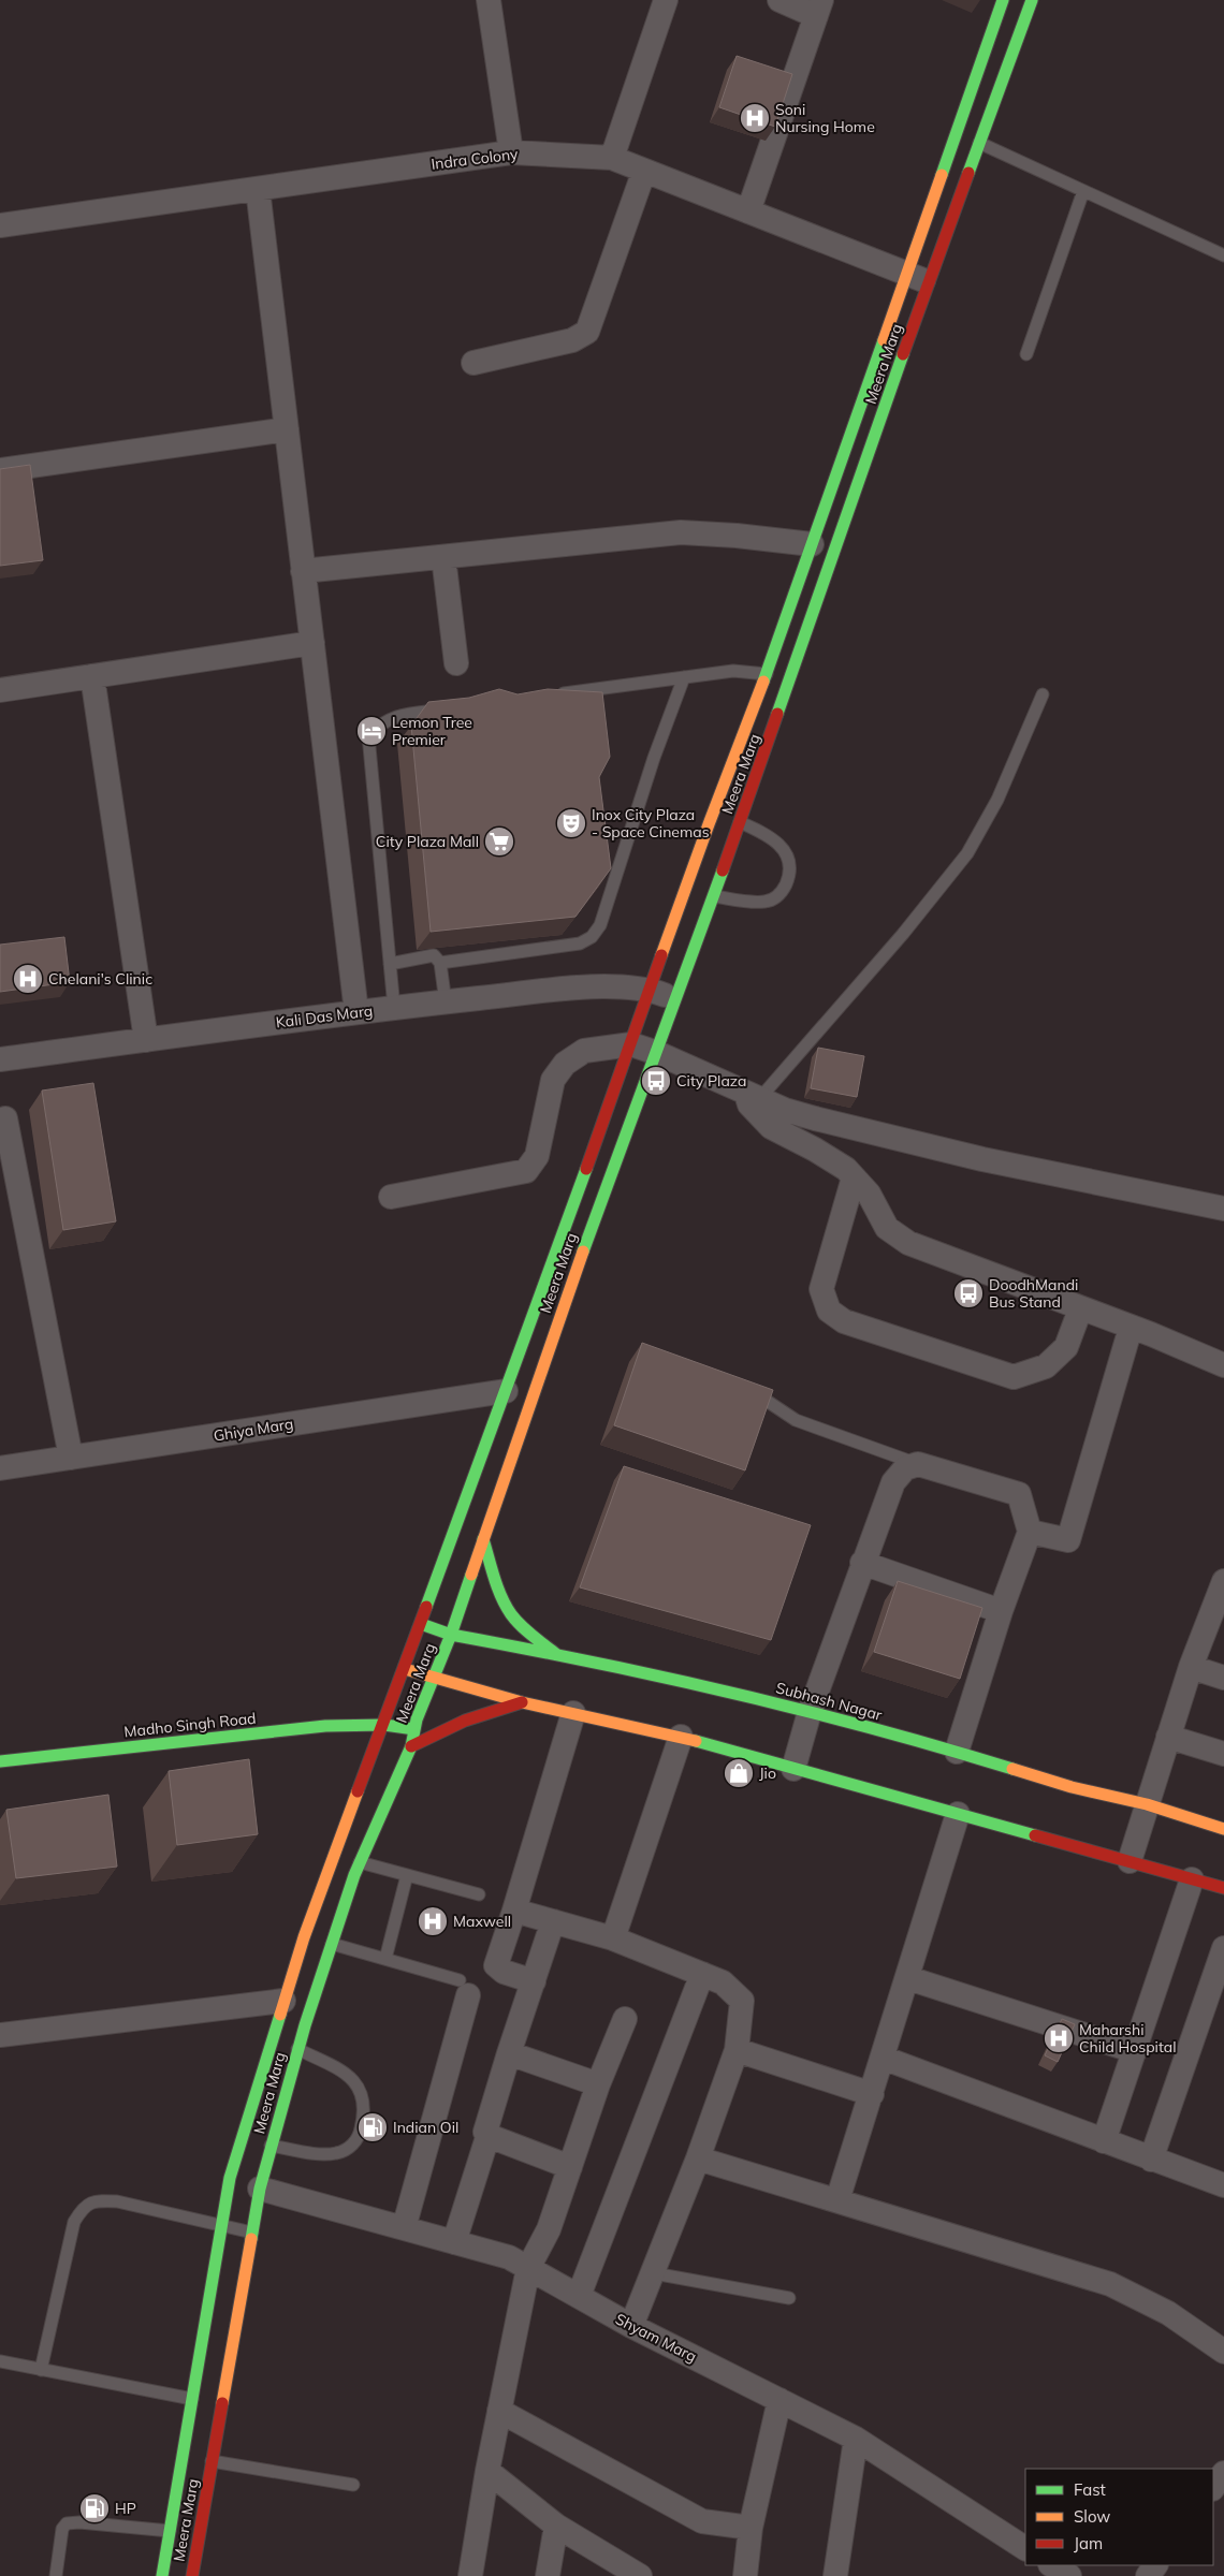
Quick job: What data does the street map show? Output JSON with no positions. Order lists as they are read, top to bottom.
{
  "streets": {
    "main road": ["Meera Marg", "Subhash Nagar", "Madho Singh Road"],
    "street": [
      "Indra Colony",
      "Kali Das Marg",
      "Ghiya Marg",
      "Shyam Marg"
    ]
  },
  "crossings": [
    ["Indra Colony", "Meera Marg"],
    ["Meera Marg", "Kali Das Marg"],
    ["Meera Marg", "Ghiya Marg"],
    ["Meera Marg", "Subhash Nagar"],
    ["Meera Marg", "Madho Singh Road"],
    ["Meera Marg", "Shyam Marg"]
  ],
  "places": {
    "hospital": [
      "Soni Nursing Home",
      "Chelani's Clinic",
      "Maxwell",
      "Maharshi Child Hospital"
    ],
    "hotel": ["Lemon Tree Premier"],
    "theatre": ["Inox City Plaza - Space Cinemas"],
    "supermarket": ["City Plaza Mall"],
    "bus stop": ["City Plaza", "DoodhMandi Bus Stand"],
    "shop": ["Jio"],
    "fuel station": ["Indian Oil", "HP"]
  },
  "legend": ["Fast", "Slow", "Jam"]
}
